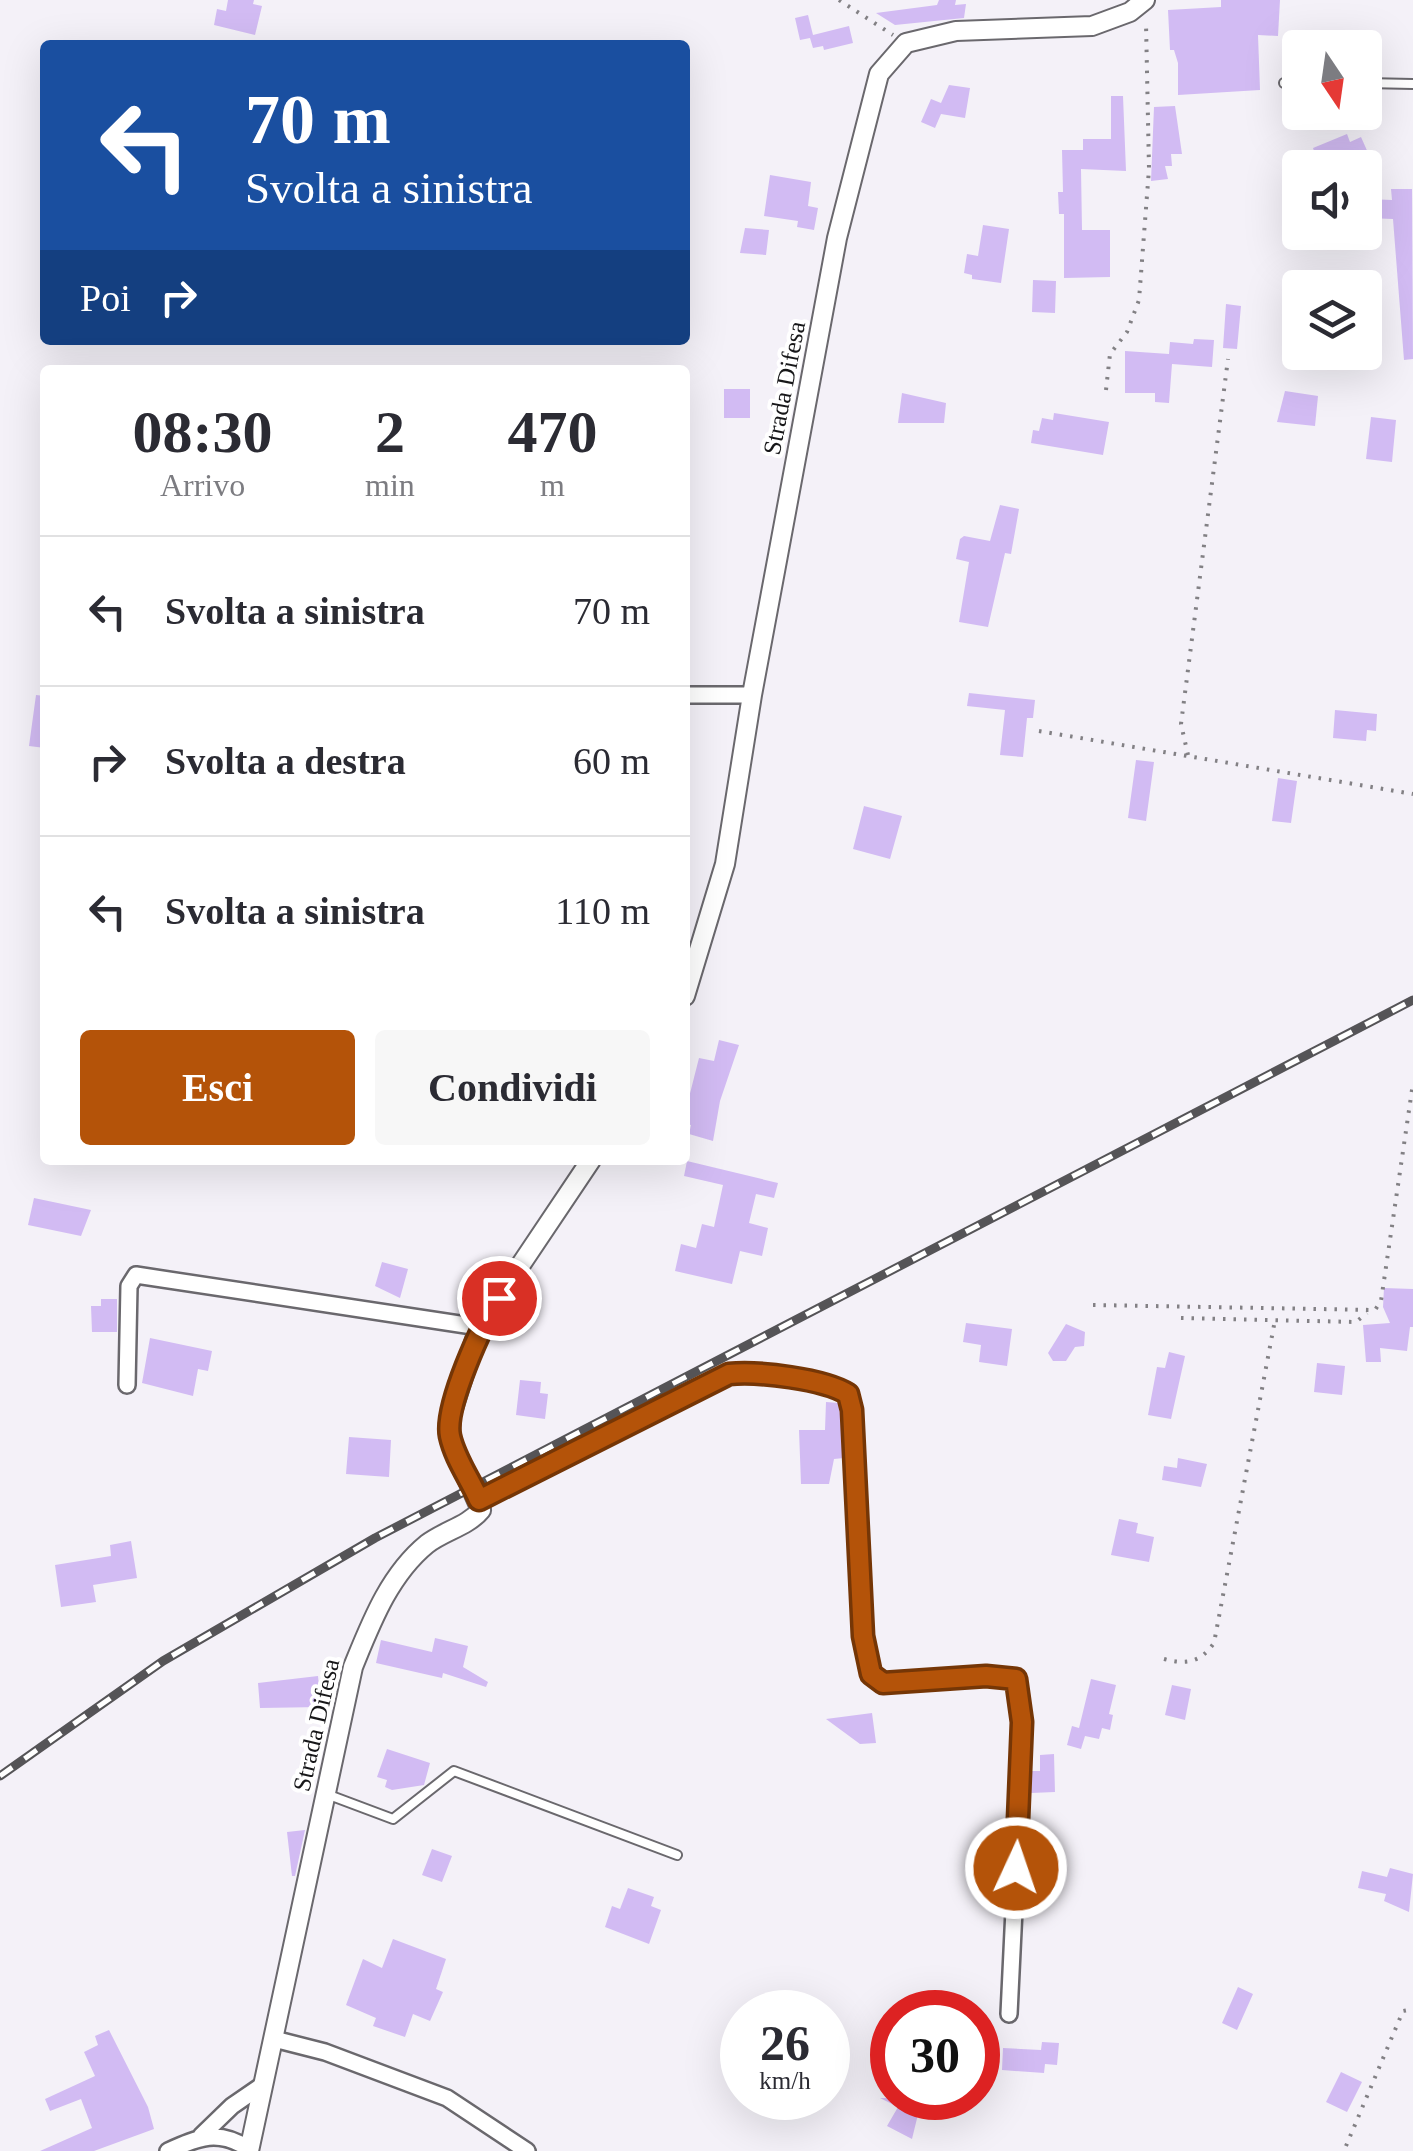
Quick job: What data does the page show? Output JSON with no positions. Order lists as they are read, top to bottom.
{
  "streets": {
    "street": ["Strada Difesa"]
  },
  "north": "bottom",
  "page": {
    "turn": ["70 m", "Svolta a sinistra"],
    "then": "Poi",
    "eta": [
      "08:30",
      "Arrivo",
      "2",
      "min",
      "470",
      "m"
    ],
    "list": [
      {
        "name": "Svolta a sinistra",
        "value": "70 m"
      },
      {
        "name": "Svolta a destra",
        "value": "60 m"
      },
      {
        "name": "Svolta a sinistra",
        "value": "110 m"
      }
    ],
    "buttons": ["Esci", "Condividi"],
    "speed": "26 km/h",
    "limit": "30"
  }
}
